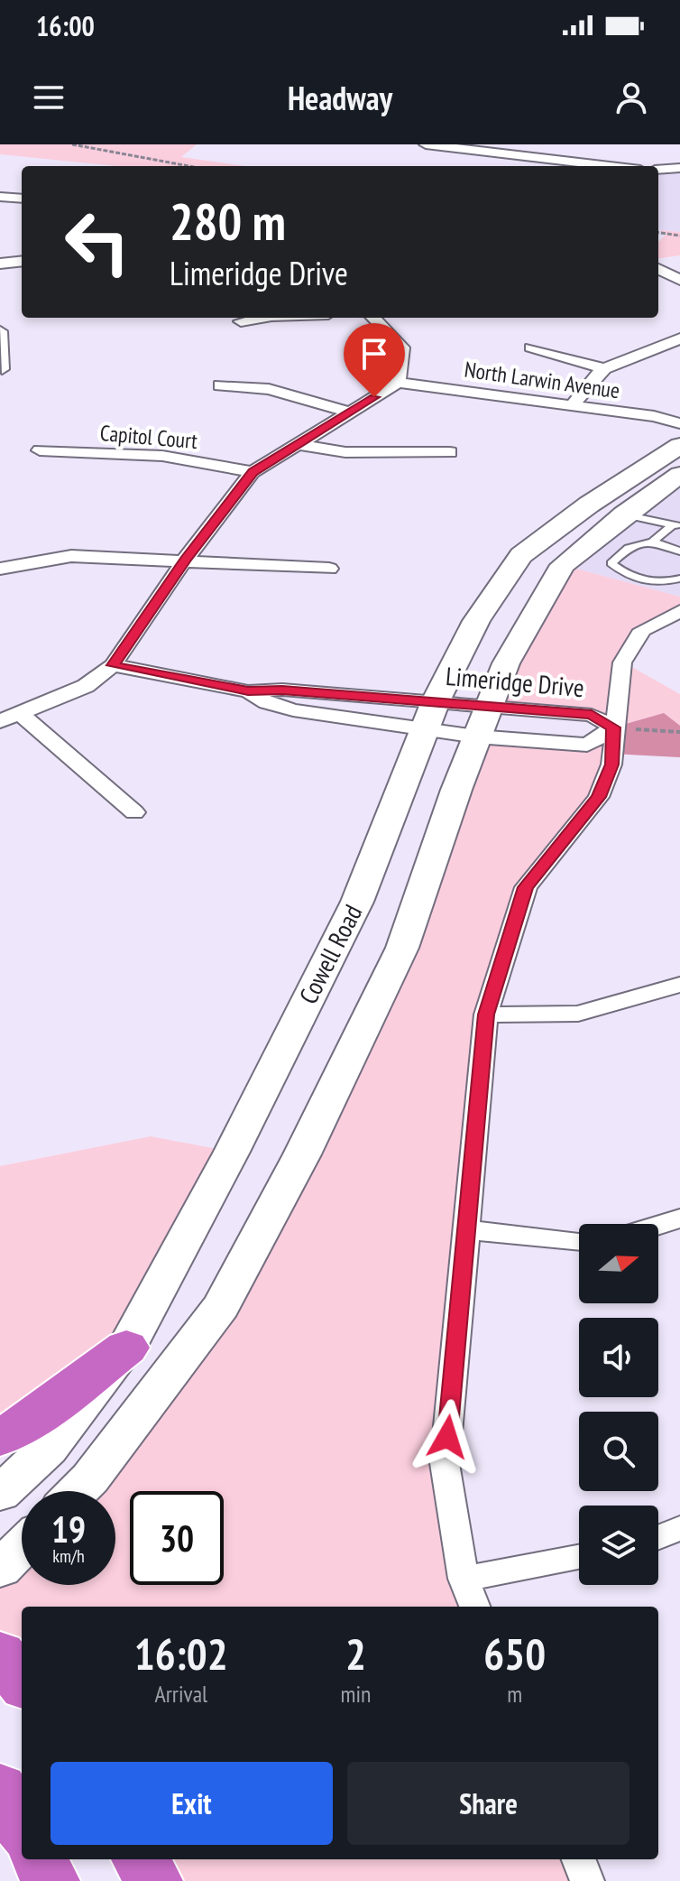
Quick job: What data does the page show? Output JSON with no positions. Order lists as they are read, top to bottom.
{
  "streets": {
    "street": [
      "North Larwin Avenue",
      "Capitol Court",
      "Limeridge Drive",
      "Cowell Road"
    ]
  },
  "crossings": [
    ["Limeridge Drive", "Cowell Road"]
  ],
  "north": "right",
  "page": {
    "status": "16:00",
    "header": "Headway",
    "turn": ["280 m", "Limeridge Drive"],
    "speed": "19 km/h",
    "limit": "30",
    "eta": [
      "16:02",
      "Arrival",
      "2",
      "min",
      "650",
      "m"
    ],
    "buttons": ["Exit", "Share"]
  }
}
